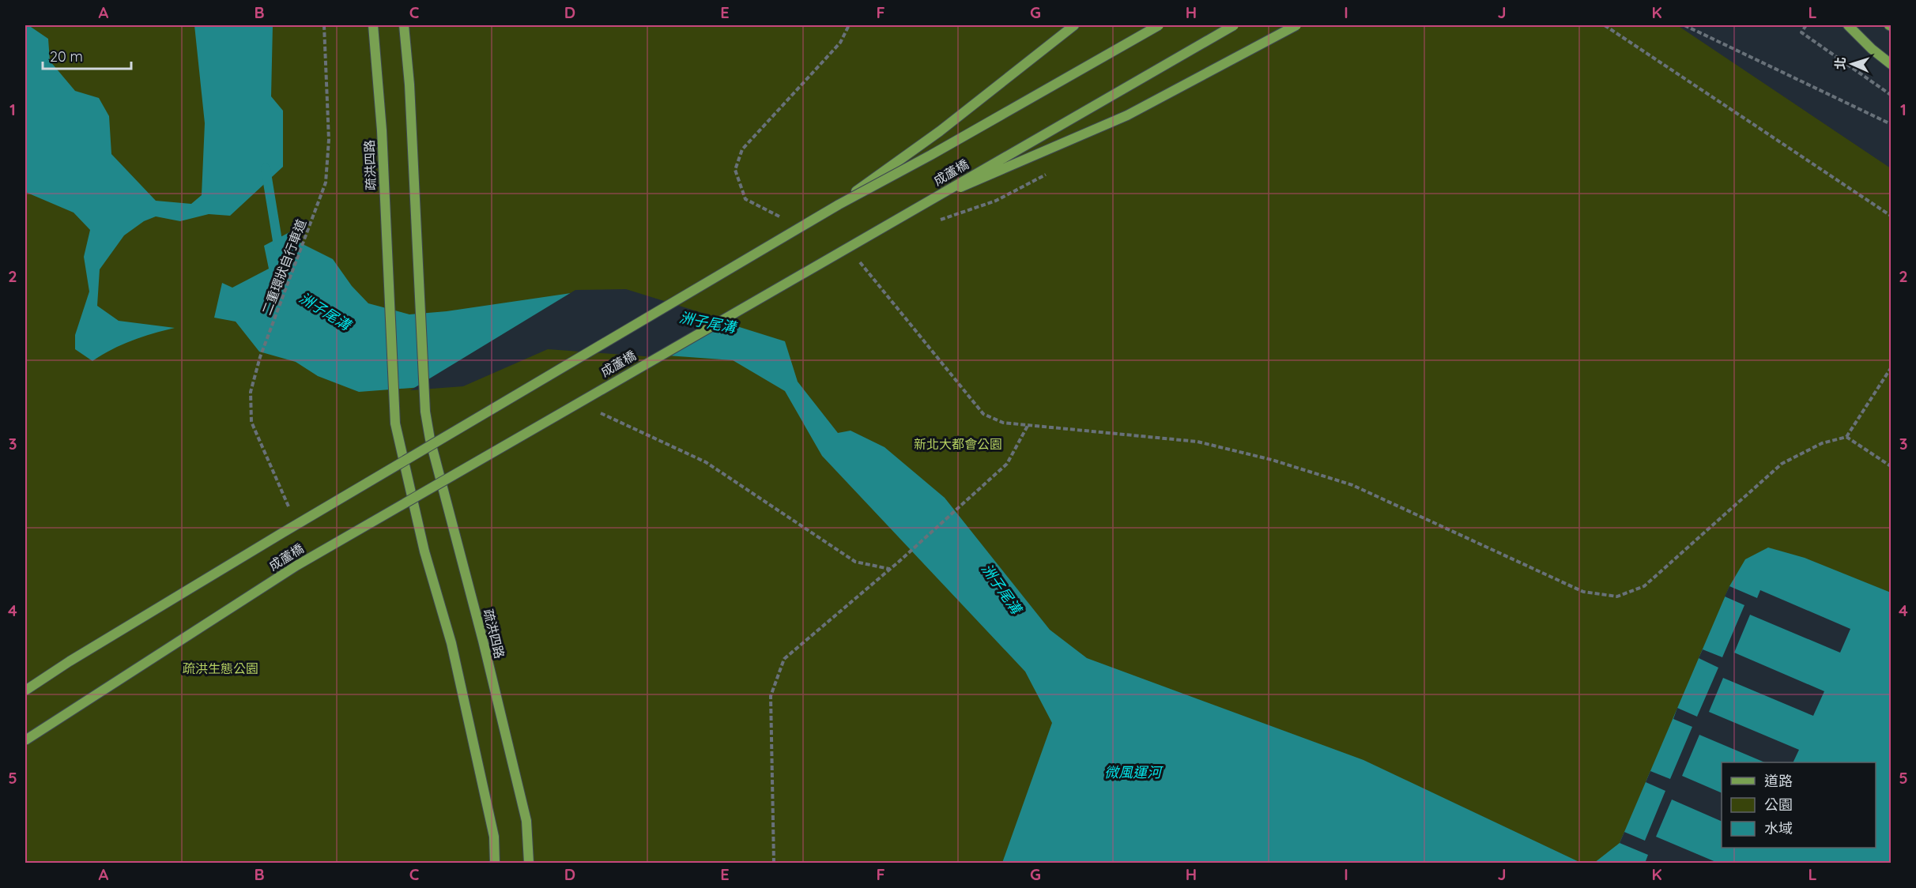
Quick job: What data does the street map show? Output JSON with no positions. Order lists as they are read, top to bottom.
{
  "streets": {
    "main road": ["疏洪四路", "成蘆橋"],
    "path": ["二重環狀自行車道"]
  },
  "water": ["洲子尾溝", "微風運河"],
  "parks": ["新北大都會公園", "疏洪生態公園"],
  "legend": ["道路", "公園", "水域"],
  "scale_bar": "20 m",
  "north": "left",
  "grid": {
    "columns": [
      "A",
      "B",
      "C",
      "D",
      "E",
      "F",
      "G",
      "H",
      "I",
      "J",
      "K",
      "L"
    ],
    "rows": [
      "1",
      "2",
      "3",
      "4",
      "5"
    ]
  }
}
